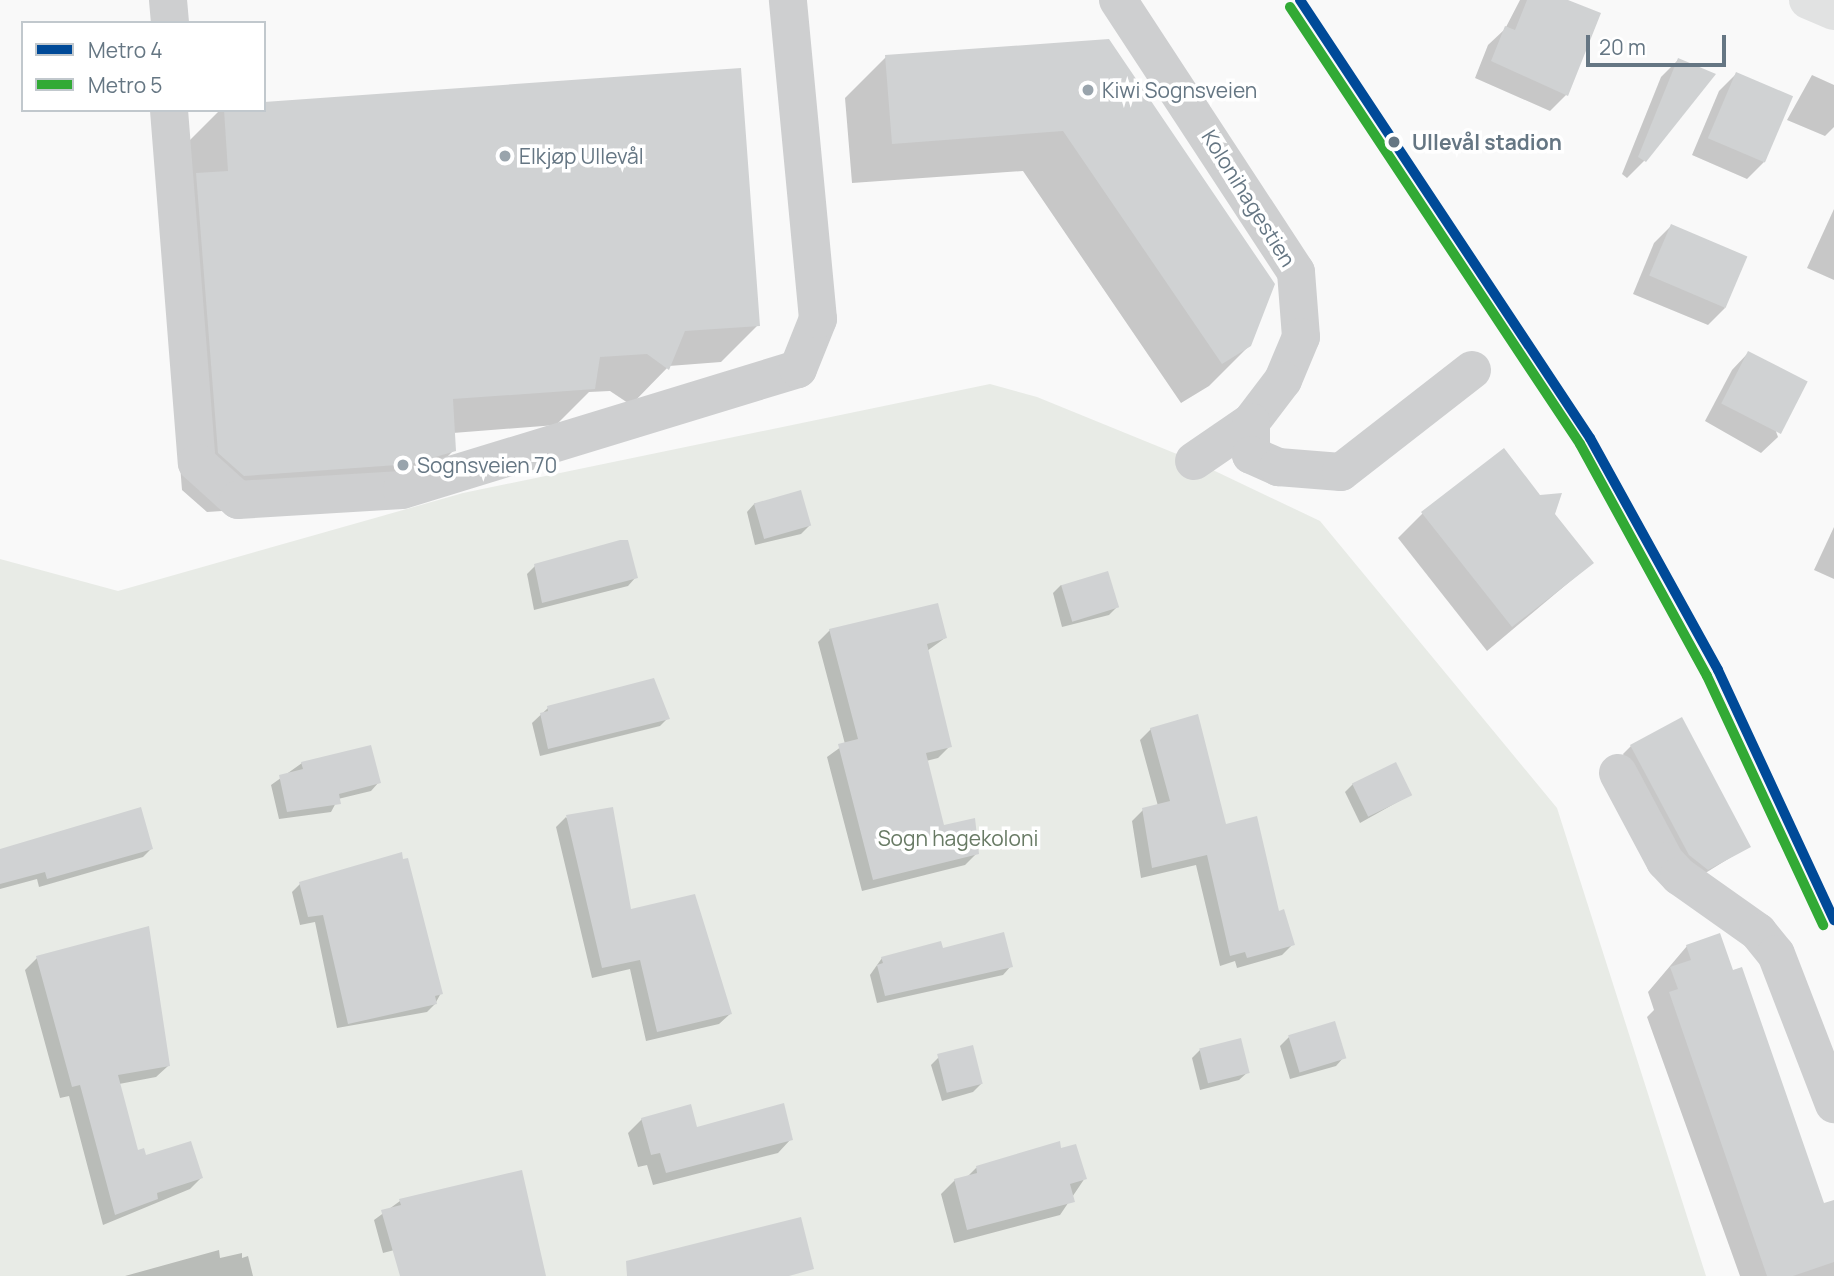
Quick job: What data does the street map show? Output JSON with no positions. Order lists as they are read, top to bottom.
{
  "streets": {
    "lane": ["Kolonihagestien"]
  },
  "parks": ["Sogn hagekoloni"],
  "places": [
    "Kiwi Sognsveien",
    "Ullevål stadion",
    "Elkjøp Ullevål",
    "Sognsveien 70"
  ],
  "lines": ["metro line 4", "metro line 5"],
  "legend": ["Metro 4", "Metro 5"],
  "scale_bar": "20 m"
}
